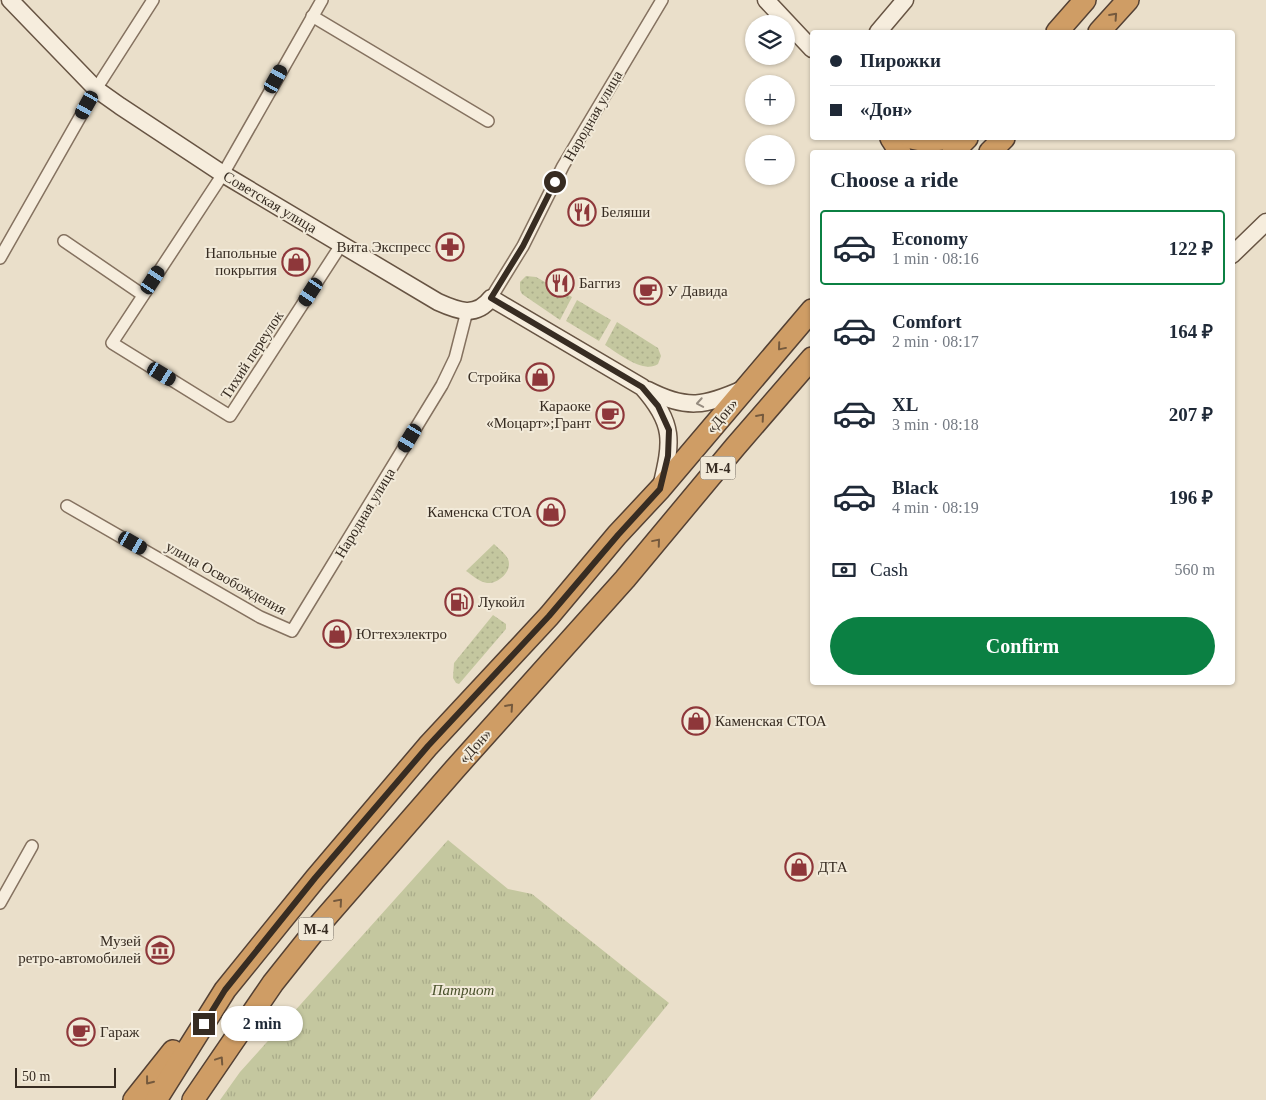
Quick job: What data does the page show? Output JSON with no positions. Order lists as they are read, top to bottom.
{
  "streets": {
    "highway": ["«Дон»", "М-4"],
    "main road": ["Народная улица", "Советская улица"],
    "street": ["Тихий переулок", "улица Освобождения"]
  },
  "crossings": [
    ["Народная улица", "Советская улица"],
    ["Народная улица", "улица Освобождения"],
    ["Советская улица", "Тихий переулок"]
  ],
  "parks": ["Патриот"],
  "places": {
    "restaurant": ["Беляши", "Баггиз"],
    "pharmacy": ["Вита Экспресс"],
    "shop": [
      "Напольные покрытия",
      "Стройка",
      "Каменска СТОА",
      "Югтехэлектро",
      "Каменская СТОА",
      "ДТА"
    ],
    "cafe": ["У Давида", "Караоке «Моцарт»;Грант", "Гараж"],
    "fuel station": ["Лукойл"],
    "museum": ["Музей ретро-автомобилей"]
  },
  "scale_bar": "50 m",
  "page": {
    "map_buttons": ["+", "−"],
    "banner": ["Пирожки", "«Дон»"],
    "heading": "Choose a ride",
    "list": [
      {
        "name": "Economy",
        "note": "1 min · 08:16",
        "value": "122 ₽"
      },
      {
        "name": "Comfort",
        "note": "2 min · 08:17",
        "value": "164 ₽"
      },
      {
        "name": "XL",
        "note": "3 min · 08:18",
        "value": "207 ₽"
      },
      {
        "name": "Black",
        "note": "4 min · 08:19",
        "value": "196 ₽"
      }
    ],
    "pay": ["Cash", "560 m"],
    "buttons": "Confirm",
    "bubble": "2 min",
    "scale": "50 m"
  }
}
